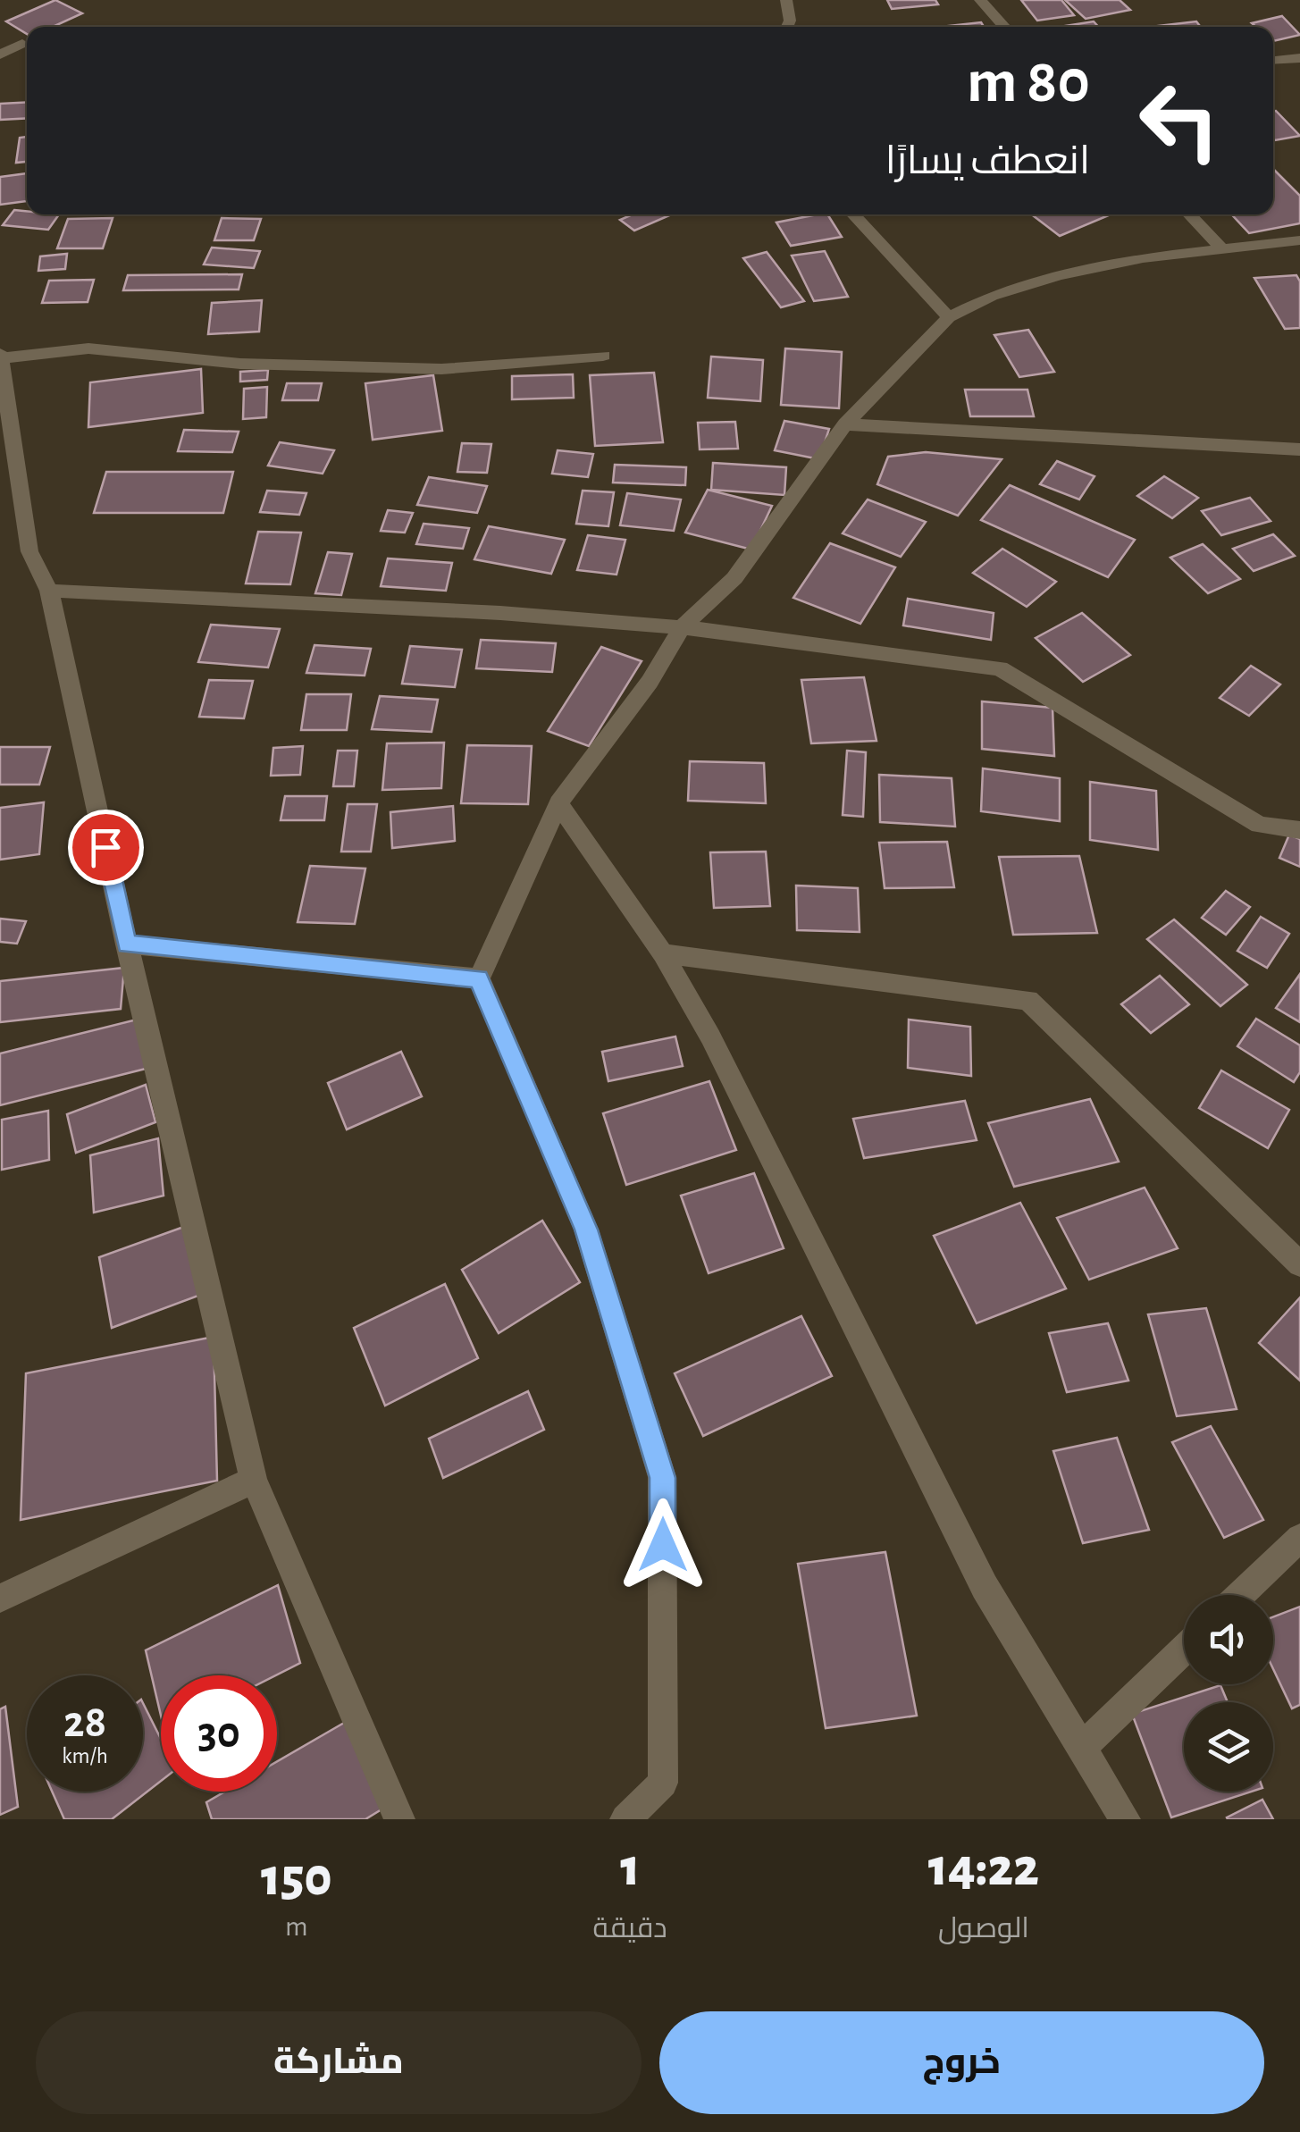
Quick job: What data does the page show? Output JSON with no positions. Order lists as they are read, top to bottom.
{
  "page": {
    "turn": ["80 m", "انعطف يسارًا"],
    "speed": "28 km/h",
    "limit": "30",
    "eta": [
      "14:22",
      "الوصول",
      "1",
      "دقيقة",
      "150",
      "m"
    ],
    "buttons": ["خروج", "مشاركة"]
  }
}
